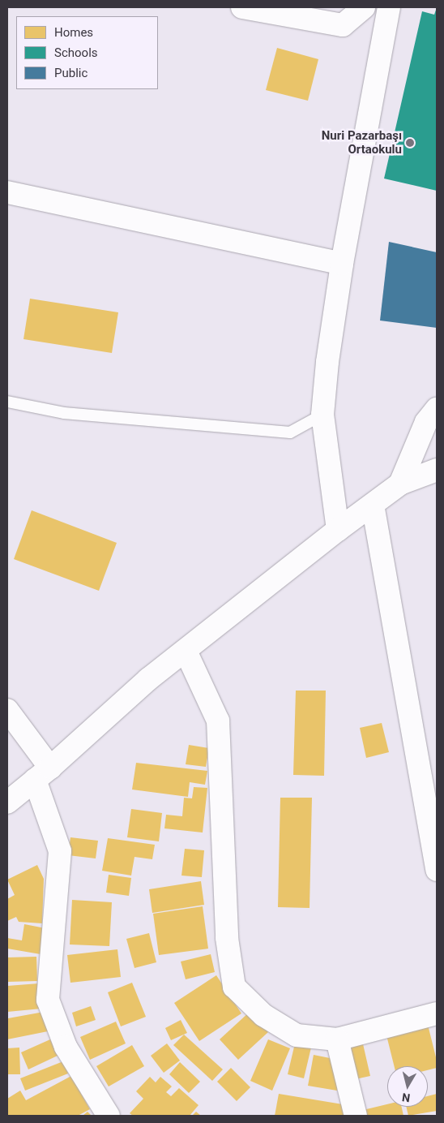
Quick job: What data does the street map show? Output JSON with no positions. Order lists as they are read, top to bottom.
{
  "places": ["Nuri Pazarbaşı Ortaokulu"],
  "legend": ["Homes", "Schools", "Public"],
  "north": "bottom"
}
